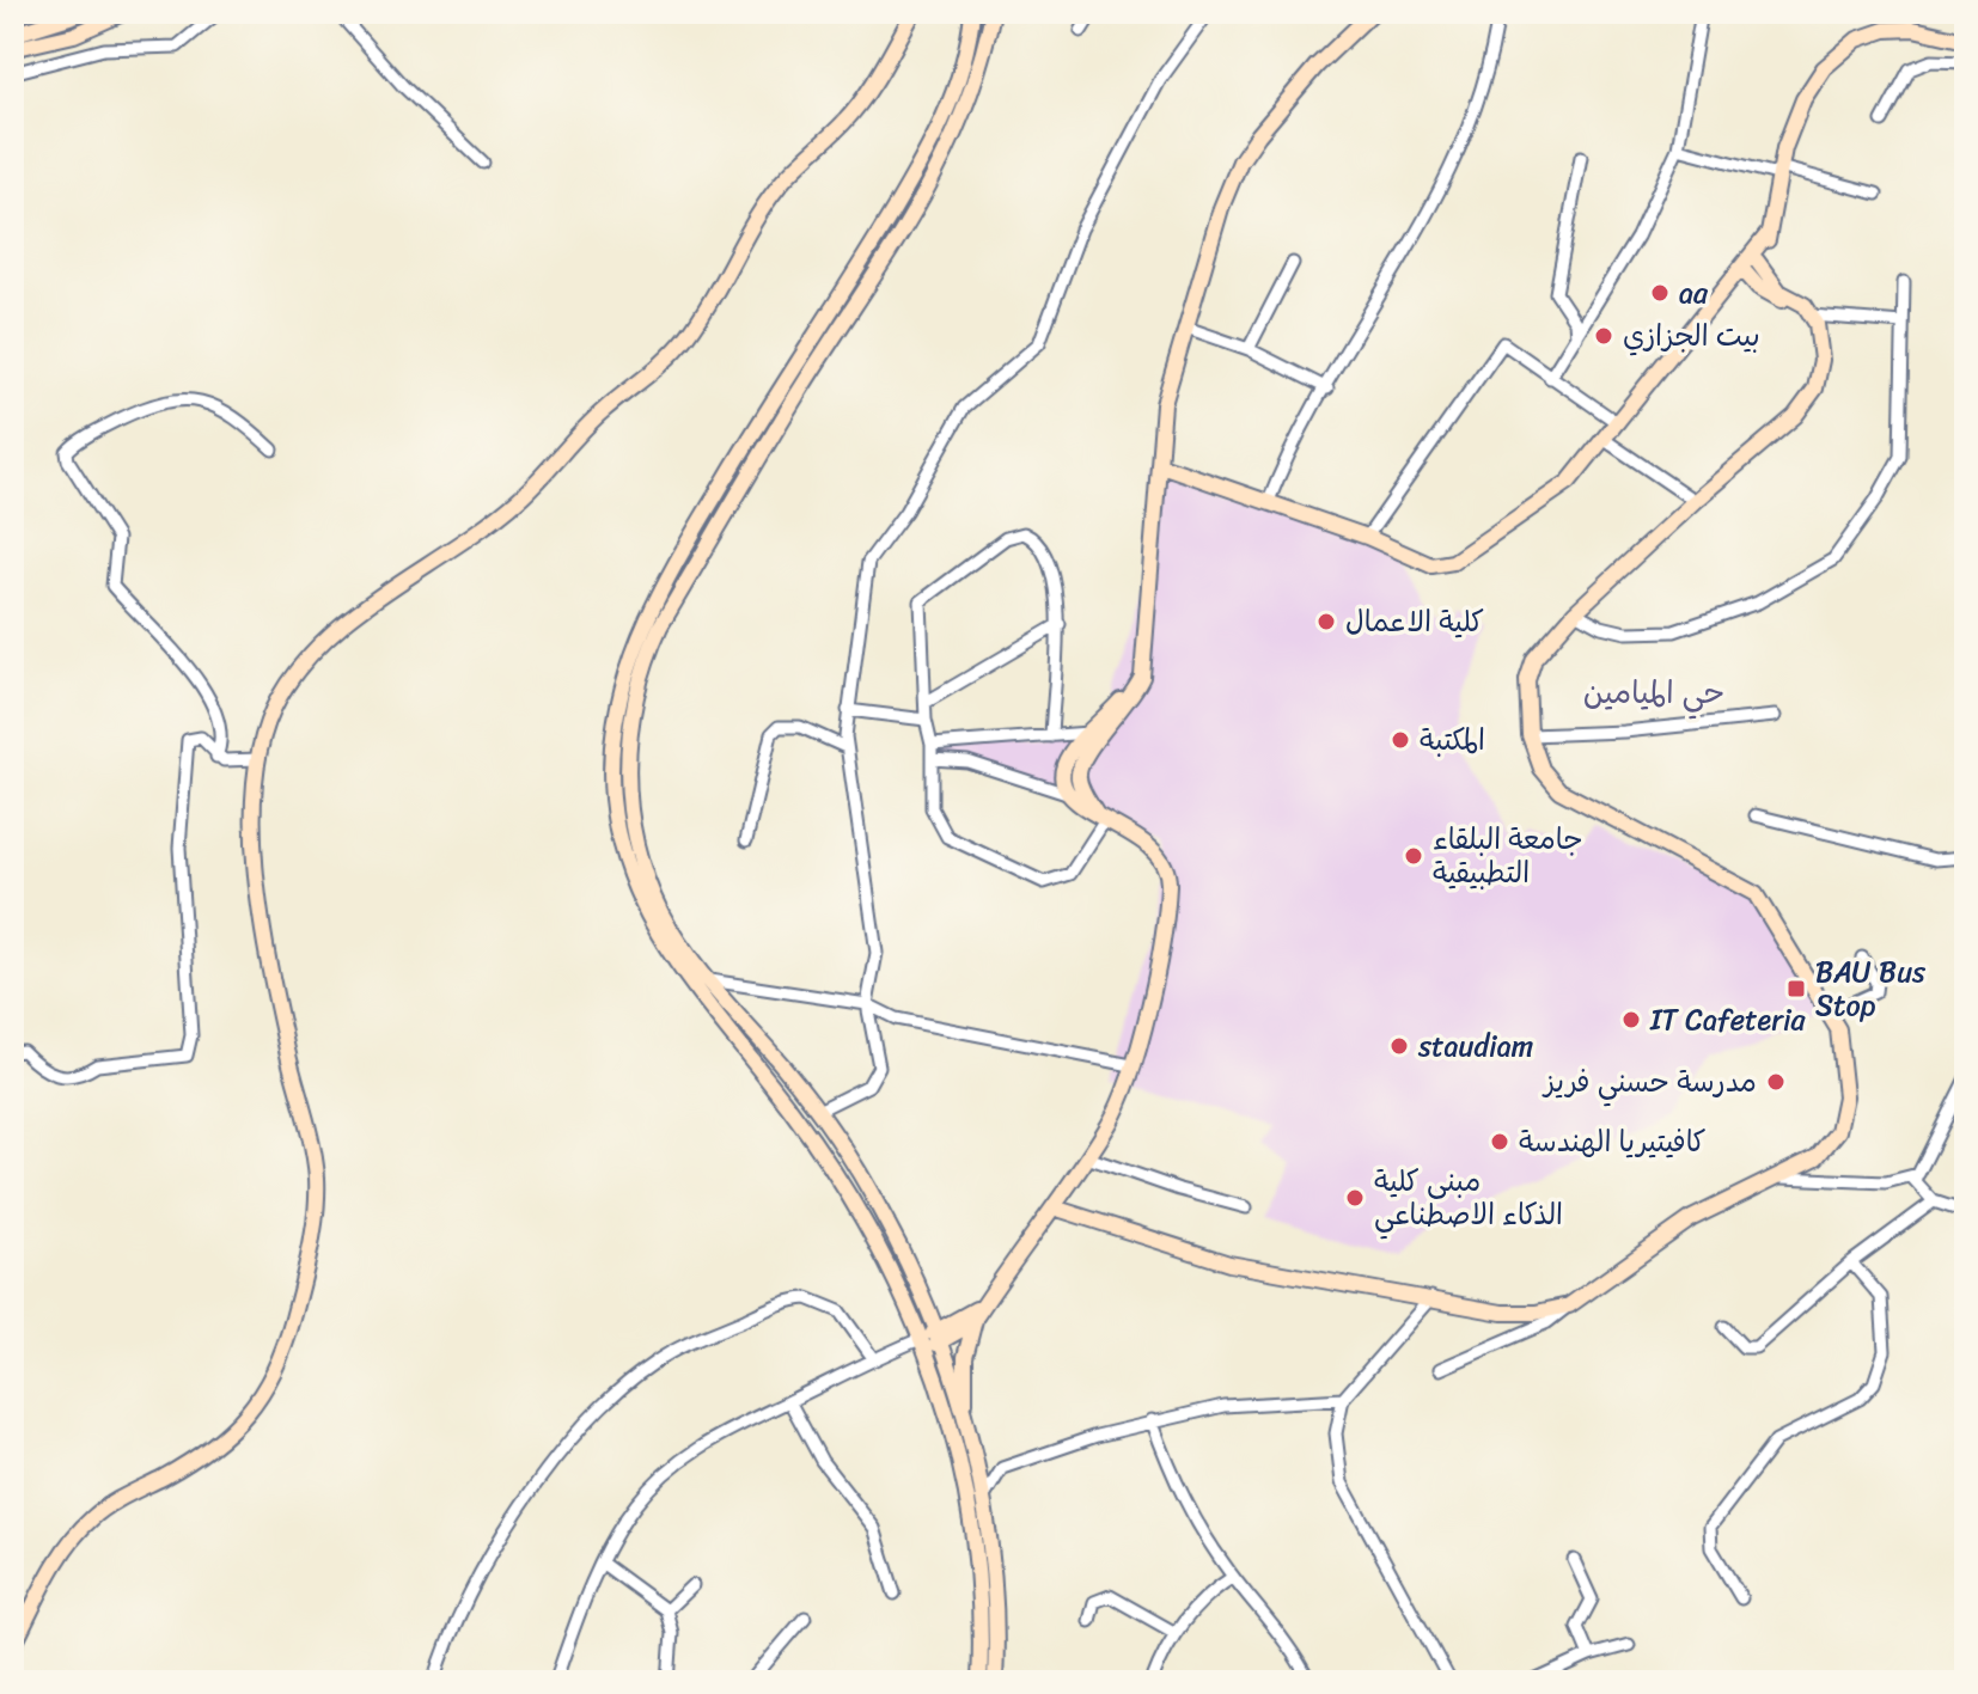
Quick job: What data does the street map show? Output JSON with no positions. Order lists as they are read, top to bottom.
{
  "districts": ["حي الميامين"],
  "places": {
    "other": [
      "aa",
      "بيت الجزازي",
      "كلية الاعمال",
      "المكتبة",
      "جامعة البلقاء التطبيقية",
      "IT Cafeteria",
      "staudiam",
      "مدرسة حسني فريز",
      "كافيتيريا الهندسة",
      "مبنى كلية الذكاء الاصطناعي"
    ],
    "transit": ["BAU Bus Stop"]
  }
}
